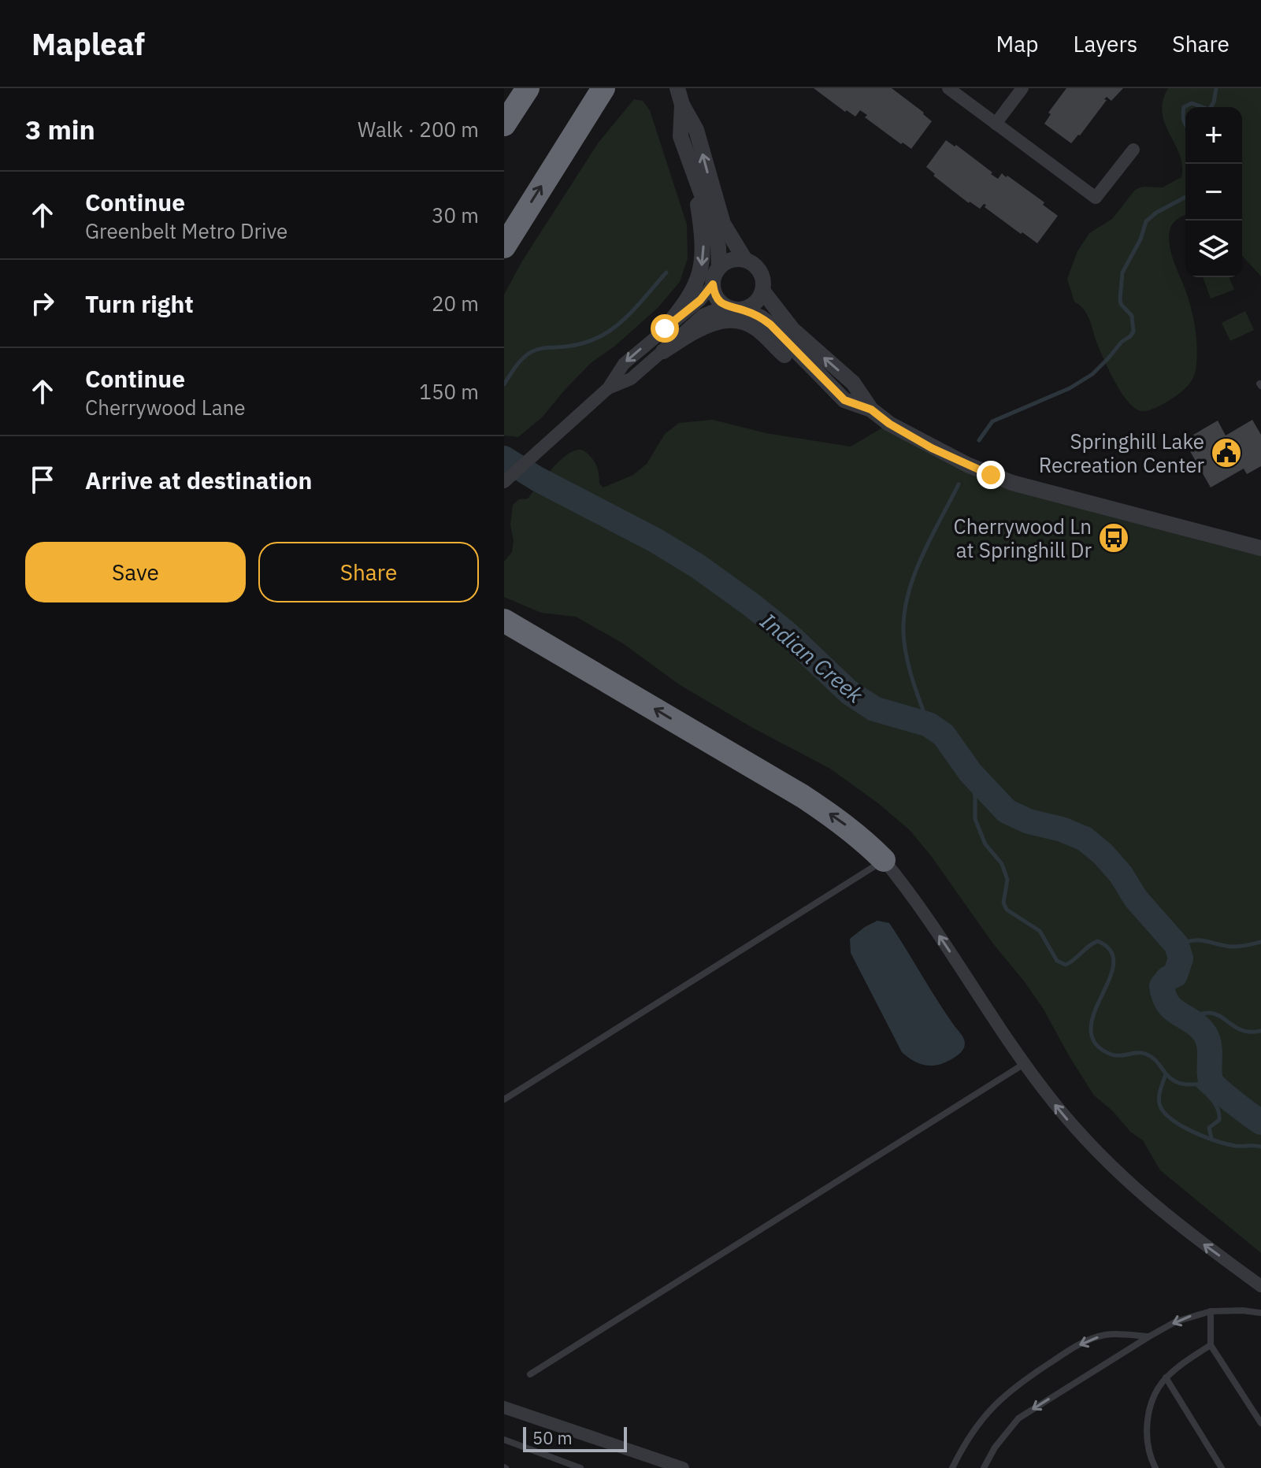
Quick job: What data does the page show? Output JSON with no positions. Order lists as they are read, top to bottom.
{
  "water": ["Indian Creek"],
  "places": {
    "public building": ["Springhill Lake Recreation Center"],
    "bus stop": ["Cherrywood Ln at Springhill Dr"]
  },
  "scale_bar": "50 m",
  "page": {
    "header": "Mapleaf",
    "nav": ["Map", "Layers", "Share"],
    "heading": ["3 min", "Walk · 200 m"],
    "map_buttons": ["+", "−"],
    "list": [
      ["Continue", "Greenbelt Metro Drive", "30 m"],
      ["Turn right", "20 m"],
      ["Continue", "Cherrywood Lane", "150 m"],
      "Arrive at destination"
    ],
    "buttons": ["Save", "Share"],
    "scale": "50 m"
  }
}
